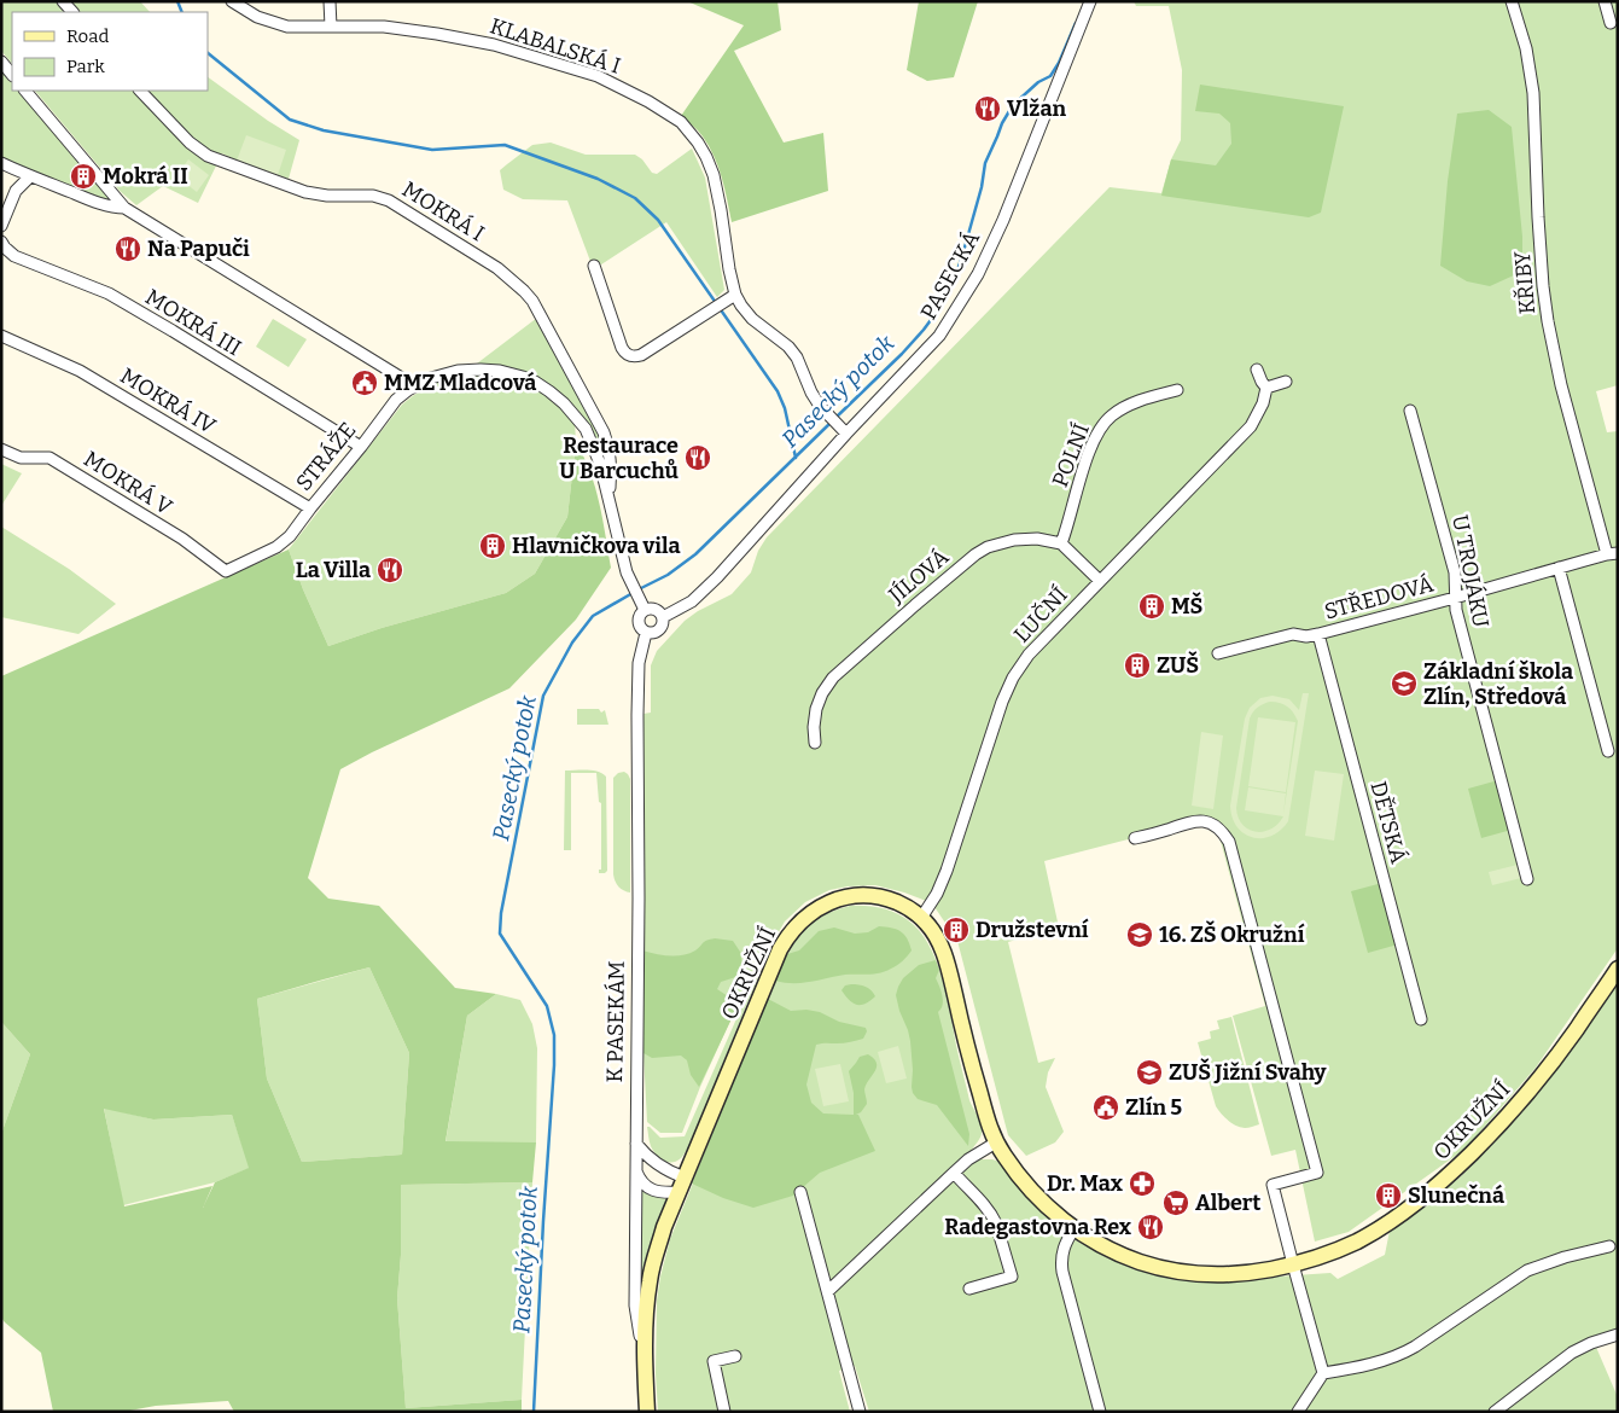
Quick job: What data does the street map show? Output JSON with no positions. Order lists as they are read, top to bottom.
{
  "streets": {
    "street": [
      "KLABALSKÁ I",
      "MOKRÁ I",
      "PASECKÁ",
      "KŘIBY",
      "MOKRÁ III",
      "MOKRÁ IV",
      "POLNÍ",
      "STRÁŽE",
      "MOKRÁ V",
      "U TROJÁKU",
      "JÍLOVÁ",
      "STŘEDOVÁ",
      "LUČNÍ",
      "DĚTSKÁ",
      "OKRUŽNÍ",
      "K PASEKÁM"
    ]
  },
  "crossings": [
    ["KLABALSKÁ I", "PASECKÁ"],
    ["MOKRÁ I", "STRÁŽE"],
    ["PASECKÁ", "K PASEKÁM"],
    ["KŘIBY", "STŘEDOVÁ"],
    ["MOKRÁ III", "STRÁŽE"],
    ["MOKRÁ IV", "STRÁŽE"],
    ["POLNÍ", "JÍLOVÁ"],
    ["STRÁŽE", "MOKRÁ V"],
    ["U TROJÁKU", "STŘEDOVÁ"],
    ["STŘEDOVÁ", "DĚTSKÁ"],
    ["LUČNÍ", "OKRUŽNÍ"],
    ["OKRUŽNÍ", "K PASEKÁM"]
  ],
  "water": ["Pasecký potok"],
  "places": {
    "restaurant": [
      "Vlžan",
      "Na Papuči",
      "Restaurace U Barcuchů",
      "La Villa",
      "Radegastovna Rex"
    ],
    "building": [
      "Mokrá II",
      "Hlavničkova vila",
      "MŠ",
      "ZUŠ",
      "Družstevní",
      "Slunečná"
    ],
    "public building": ["MMZ Mladcová", "Zlín 5"],
    "school or university": ["Základní škola Zlín, Středová", "16. ZŠ Okružní", "ZUŠ Jižní Svahy"],
    "pharmacy": ["Dr. Max"],
    "supermarket": ["Albert"]
  },
  "legend": ["Road", "Park"]
}
